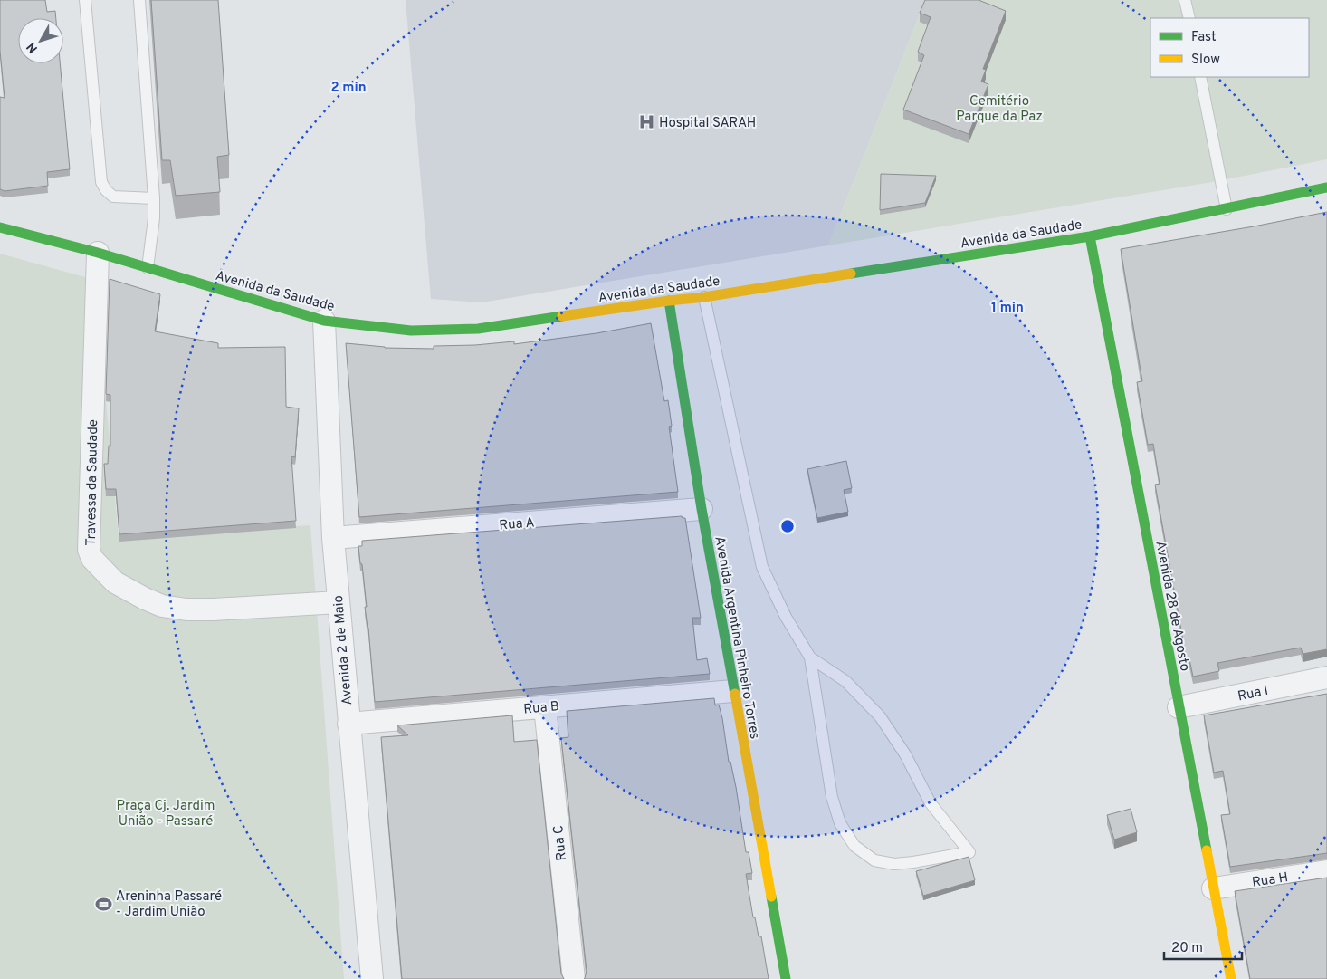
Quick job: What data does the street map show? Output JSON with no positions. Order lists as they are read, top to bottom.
{
  "streets": {
    "street": [
      "Avenida da Saudade",
      "Travessa da Saudade",
      "Rua A",
      "Avenida 28 de Agosto",
      "Avenida Argentina Pinheiro Torres",
      "Avenida 2 de Maio",
      "Rua I",
      "Rua B",
      "Rua C",
      "Rua H"
    ]
  },
  "crossings": [
    ["Avenida da Saudade", "Travessa da Saudade"],
    ["Avenida da Saudade", "Avenida 28 de Agosto"],
    ["Avenida da Saudade", "Avenida Argentina Pinheiro Torres"],
    ["Avenida da Saudade", "Avenida 2 de Maio"],
    ["Travessa da Saudade", "Avenida 2 de Maio"],
    ["Rua A", "Avenida Argentina Pinheiro Torres"],
    ["Rua A", "Avenida 2 de Maio"],
    ["Avenida 28 de Agosto", "Rua I"],
    ["Avenida 28 de Agosto", "Rua H"],
    ["Avenida Argentina Pinheiro Torres", "Rua B"],
    ["Avenida 2 de Maio", "Rua B"],
    ["Rua B", "Rua C"]
  ],
  "parks": ["Cemitério Parque da Paz", "Praça Cj. Jardim União - Passaré"],
  "places": {
    "hospital": ["Hospital SARAH"],
    "sports": ["Areninha Passaré - Jardim União"]
  },
  "legend": ["Fast", "Slow"],
  "scale_bar": "20 m",
  "north": "bottom left",
  "rings": ["2 min", "1 min"]
}
